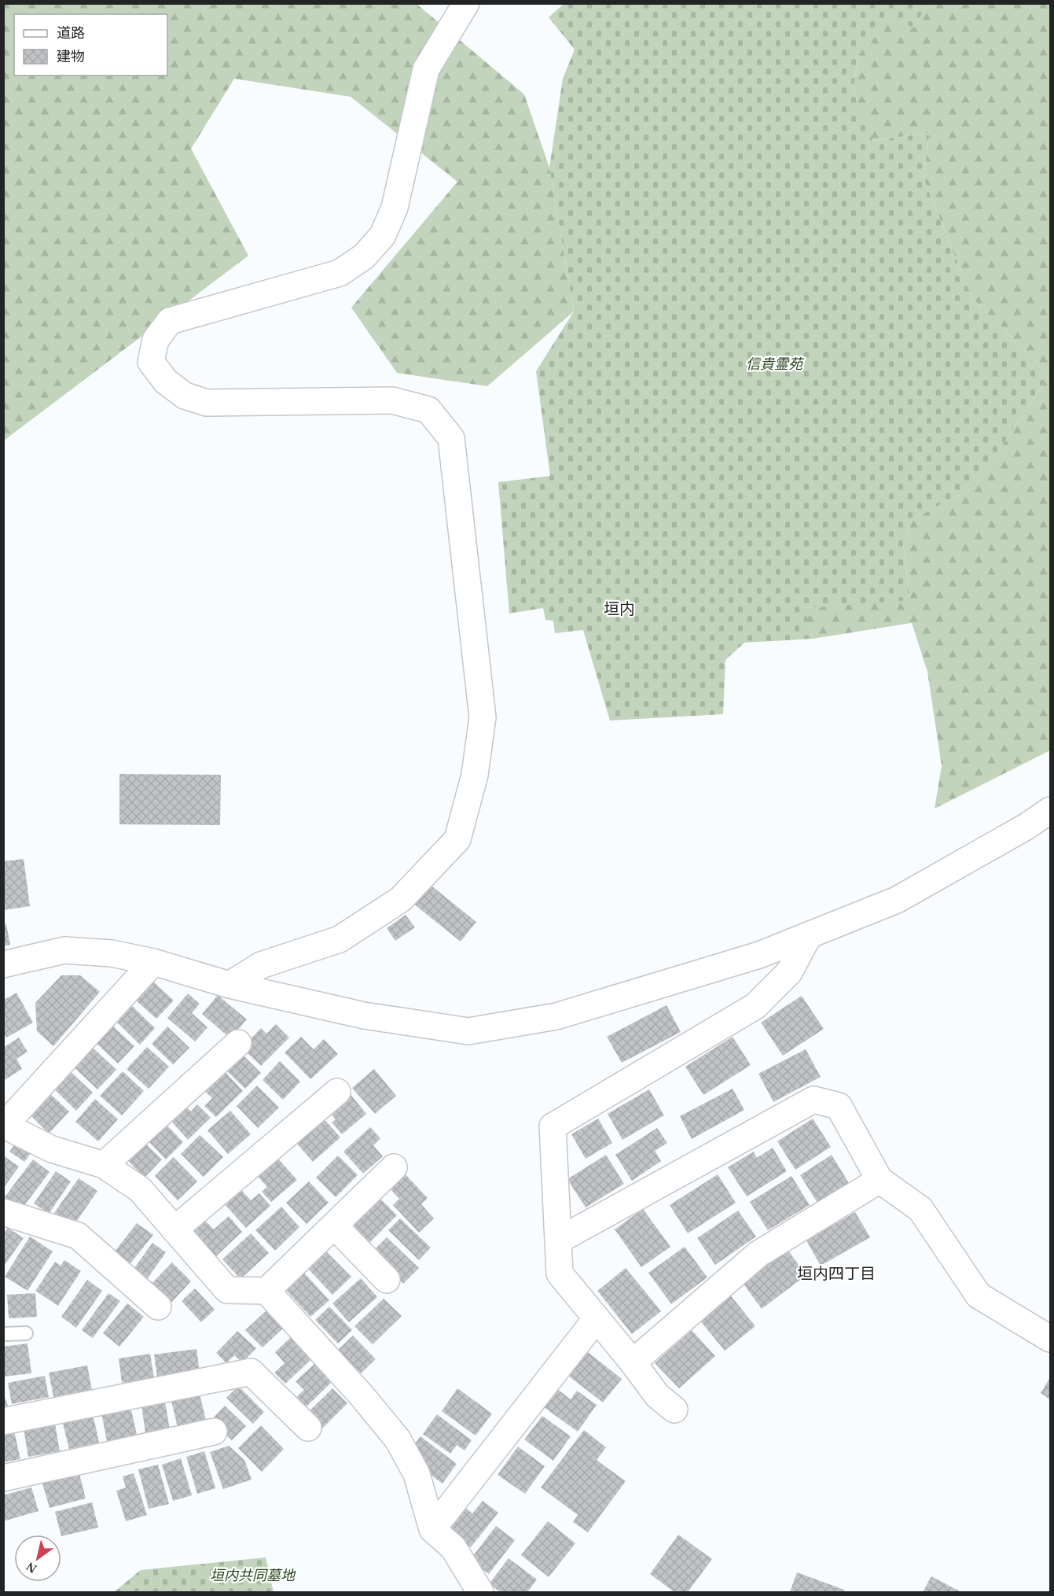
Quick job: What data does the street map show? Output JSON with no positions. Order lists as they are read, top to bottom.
{
  "districts": ["垣内", "垣内四丁目"],
  "parks": ["信貴霊苑", "垣内共同墓地"],
  "legend": ["道路", "建物"],
  "north": "bottom left"
}
